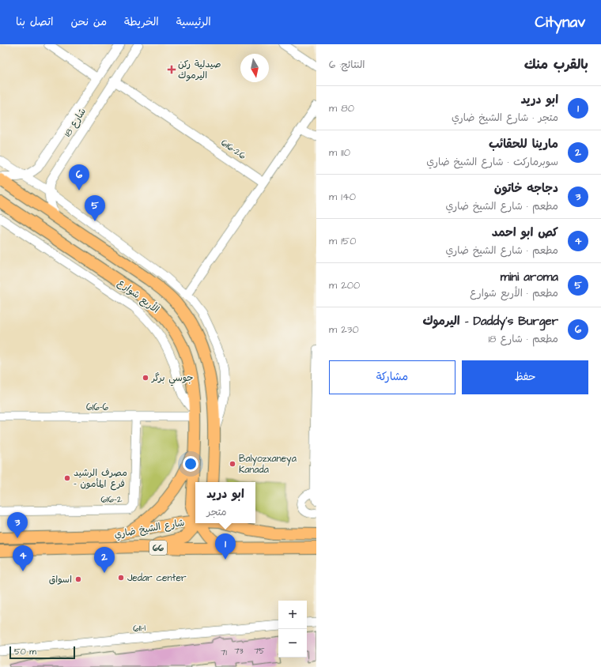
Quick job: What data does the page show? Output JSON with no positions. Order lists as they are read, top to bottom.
{
  "streets": {
    "main road": ["الأربع شوارع", "شارع الشيخ ضاري", "66"],
    "street": [
      "شارع 18",
      "616-26",
      "616-6",
      "616-2",
      "611-1"
    ]
  },
  "crossings": [
    ["شارع 18", "616-26"],
    ["الأربع شوارع", "616-6"],
    ["الأربع شوارع", "شارع الشيخ ضاري"],
    ["616-6", "616-2"]
  ],
  "places": {
    "health": ["صيدلية ركن اليرموك"],
    "other": [
      "جوسي برگر",
      "Balyozxaneya Kanada",
      "مصرف الرشيد - فرع المأمون",
      "Jedar center",
      "اسواق"
    ]
  },
  "house_numbers": ["73", "75", "71"],
  "scale_bar": "50 m",
  "north": "bottom",
  "page": {
    "header": "Citynav",
    "nav": [
      "الرئيسية",
      "الخريطة",
      "من نحن",
      "اتصل بنا"
    ],
    "heading": ["بالقرب منك", "النتائج: 6"],
    "list": [
      {
        "mark": "1",
        "name": "ابو دريد",
        "note": "متجر · شارع الشيخ ضاري",
        "value": "80 m"
      },
      {
        "mark": "2",
        "name": "مارينا للحقائب",
        "note": "سوبرماركت · شارع الشيخ ضاري",
        "value": "110 m"
      },
      {
        "mark": "3",
        "name": "دجاجه خاتون",
        "note": "مطعم · شارع الشيخ ضاري",
        "value": "140 m"
      },
      {
        "mark": "4",
        "name": "كص ابو احمد",
        "note": "مطعم · شارع الشيخ ضاري",
        "value": "150 m"
      },
      {
        "mark": "5",
        "name": "mini aroma",
        "note": "مطعم · الأربع شوارع",
        "value": "200 m"
      },
      {
        "mark": "6",
        "name": "Daddy's Burger - اليرموك",
        "note": "مطعم · شارع 18",
        "value": "230 m"
      }
    ],
    "pins": [
      "6",
      "5",
      "3",
      "1",
      "4",
      "2"
    ],
    "buttons": ["حفظ", "مشاركة"],
    "popup": ["ابو دريد", "متجر"],
    "map_buttons": ["+", "−"],
    "scale": "50 m"
  }
}
